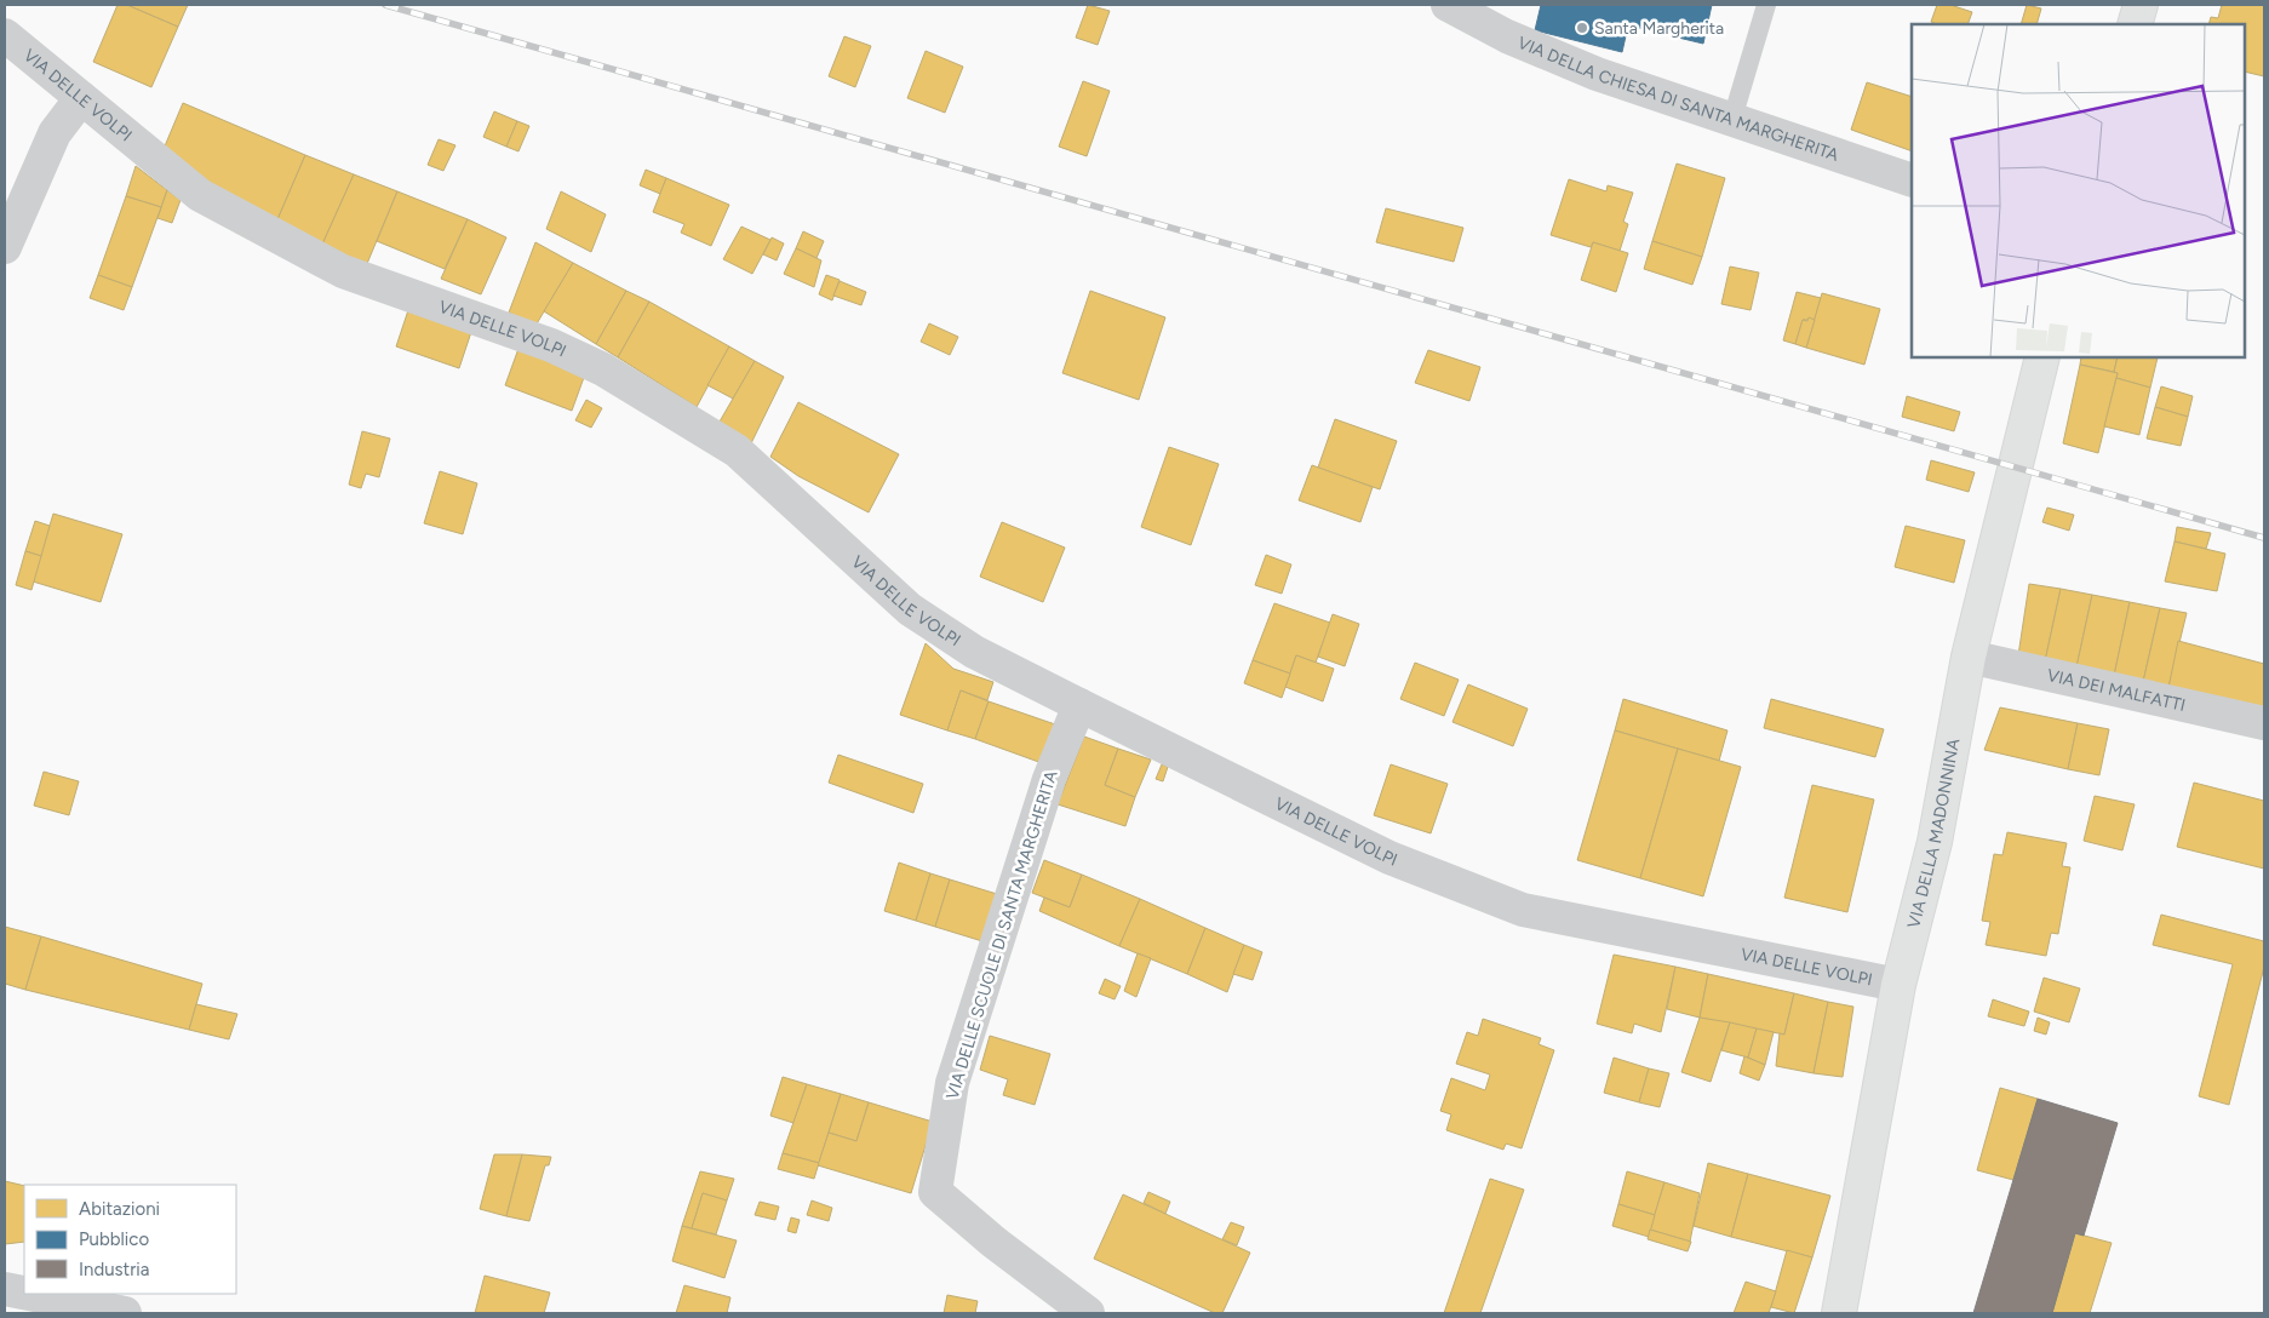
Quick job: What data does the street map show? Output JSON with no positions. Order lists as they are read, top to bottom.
{
  "streets": {
    "main road": ["VIA DELLA MADONNINA"],
    "street": [
      "VIA DELLE VOLPI",
      "VIA DELLA CHIESA DI SANTA MARGHERITA",
      "VIA DEI MALFATTI",
      "VIA DELLE SCUOLE DI SANTA MARGHERITA"
    ]
  },
  "crossings": [
    ["VIA DELLE VOLPI", "VIA DELLA MADONNINA"],
    ["VIA DELLE VOLPI", "VIA DELLE SCUOLE DI SANTA MARGHERITA"],
    ["VIA DEI MALFATTI", "VIA DELLA MADONNINA"]
  ],
  "places": ["Santa Margherita"],
  "legend": ["Abitazioni", "Pubblico", "Industria"]
}
